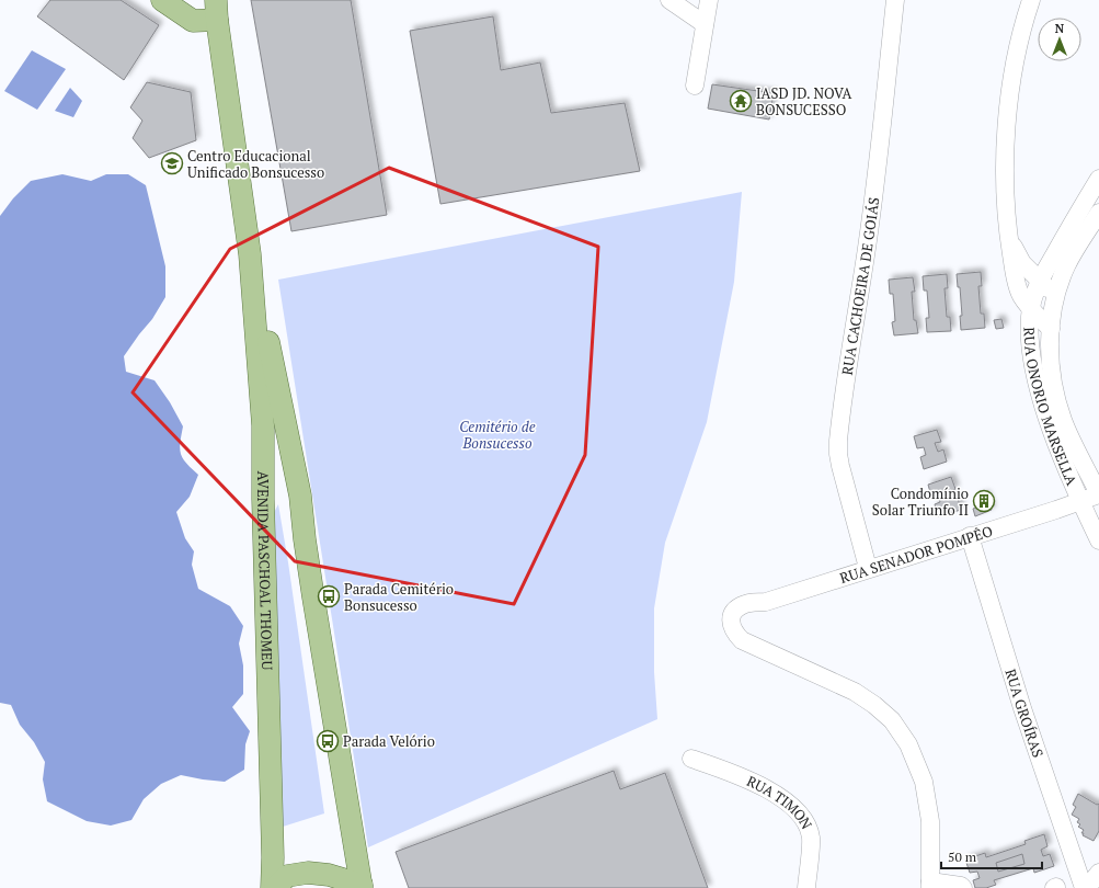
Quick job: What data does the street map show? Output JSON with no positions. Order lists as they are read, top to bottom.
{
  "streets": {
    "main road": ["AVENIDA PASCHOAL THOMEU"],
    "street": [
      "RUA CACHOEIRA DE GOIÁS",
      "RUA ONORIO MARSELLA",
      "RUA SENADOR POMPÊO",
      "RUA GROÍRAS",
      "RUA TIMON"
    ]
  },
  "crossings": [
    ["RUA CACHOEIRA DE GOIÁS", "RUA SENADOR POMPÊO"],
    ["RUA ONORIO MARSELLA", "RUA SENADOR POMPÊO"],
    ["RUA SENADOR POMPÊO", "RUA GROÍRAS"]
  ],
  "parks": ["Cemitério de Bonsucesso"],
  "places": {
    "temple": ["IASD JD. NOVA BONSUCESSO"],
    "school or university": ["Centro Educacional Unificado Bonsucesso"],
    "building": ["Condomínio Solar Triunfo II"],
    "bus stop": ["Parada Cemitério Bonsucesso", "Parada Velório"]
  },
  "scale_bar": "50 m",
  "north": "top"
}
